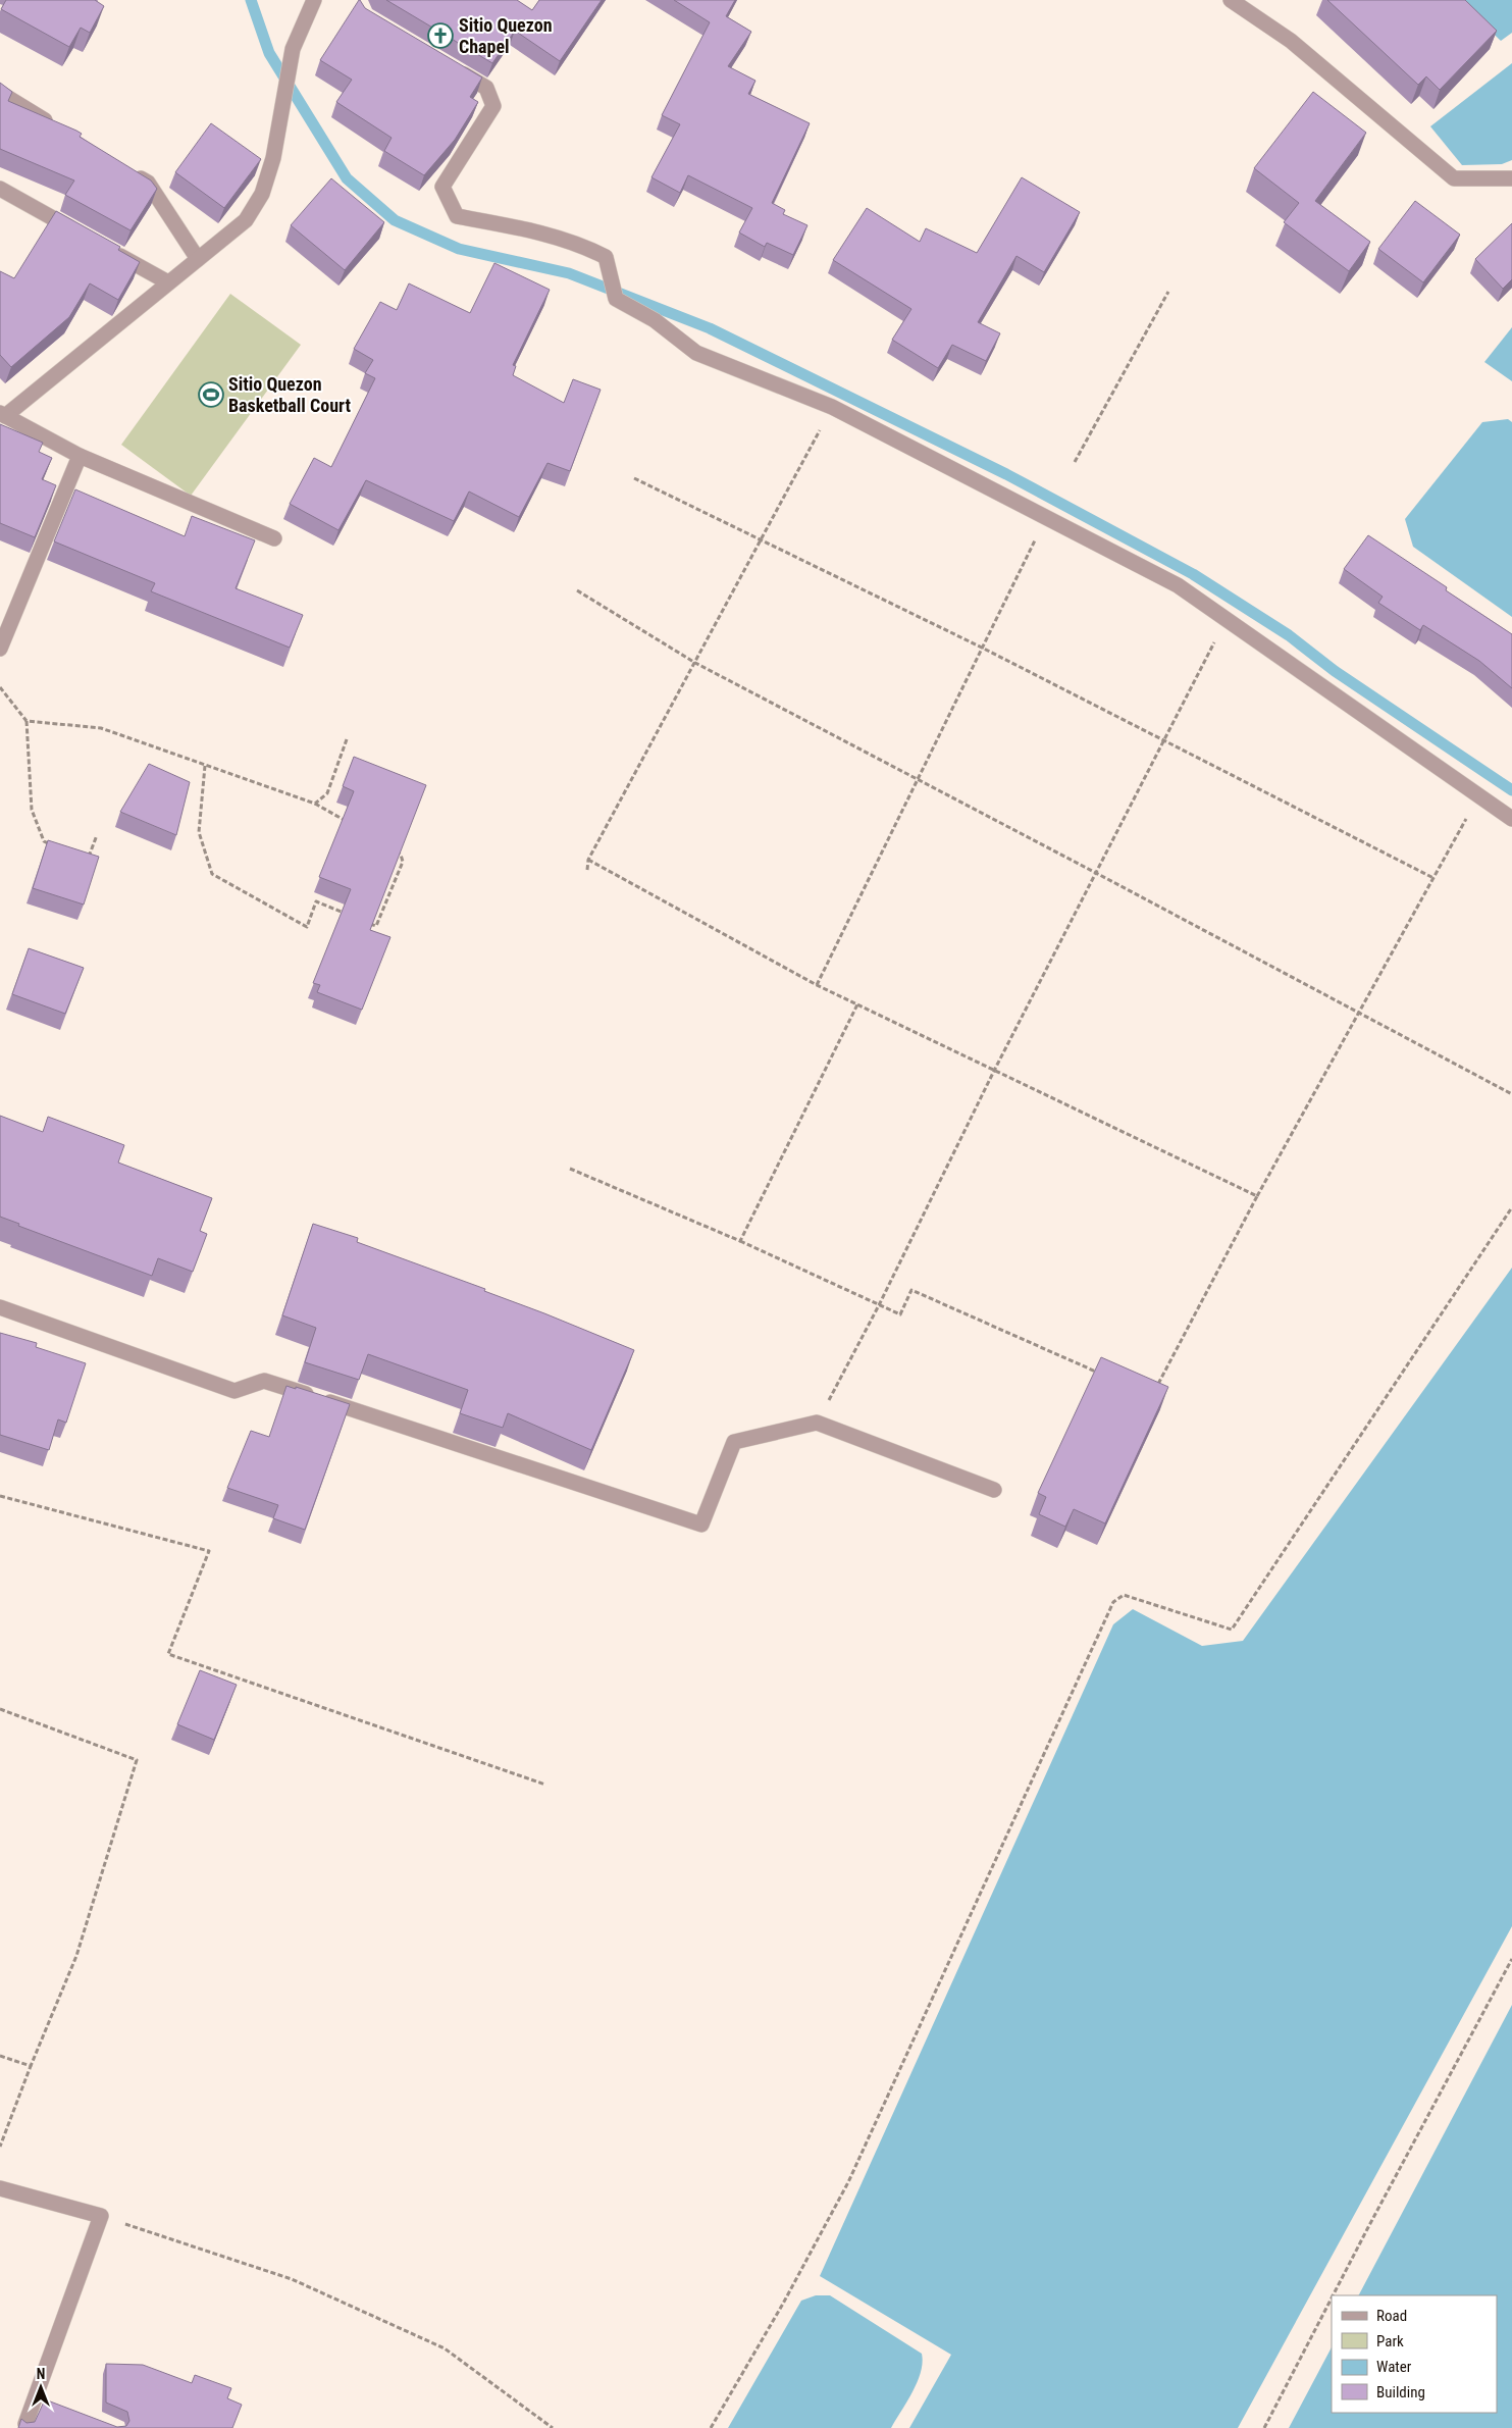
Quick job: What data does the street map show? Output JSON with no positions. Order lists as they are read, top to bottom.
{
  "places": {
    "church": ["Sitio Quezon Chapel"],
    "sports": ["Sitio Quezon Basketball Court"]
  },
  "legend": [
    "Road",
    "Park",
    "Water",
    "Building"
  ],
  "north": "top"
}
